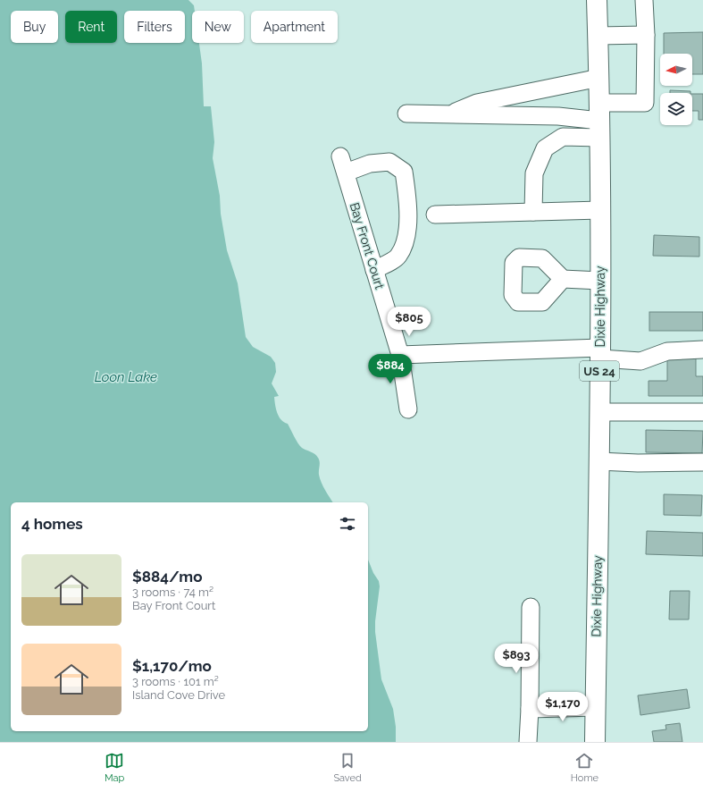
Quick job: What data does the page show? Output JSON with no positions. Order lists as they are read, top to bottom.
{
  "streets": {
    "main road": ["Dixie Highway", "US 24"],
    "street": ["Bay Front Court"]
  },
  "water": ["Loon Lake"],
  "north": "left",
  "page": {
    "chip": [
      "Buy",
      "Rent",
      "Filters",
      "New",
      "Apartment"
    ],
    "price": [
      "$805",
      "$884",
      "$893",
      "$1,170"
    ],
    "heading": "4 homes",
    "list": [
      {
        "name": "$884/mo",
        "note": "3 rooms · 74 m² · Bay Front Court"
      },
      {
        "name": "$1,170/mo",
        "note": "3 rooms · 101 m² · Island Cove Drive"
      }
    ],
    "tabs": ["Map", "Saved", "Home"]
  }
}
